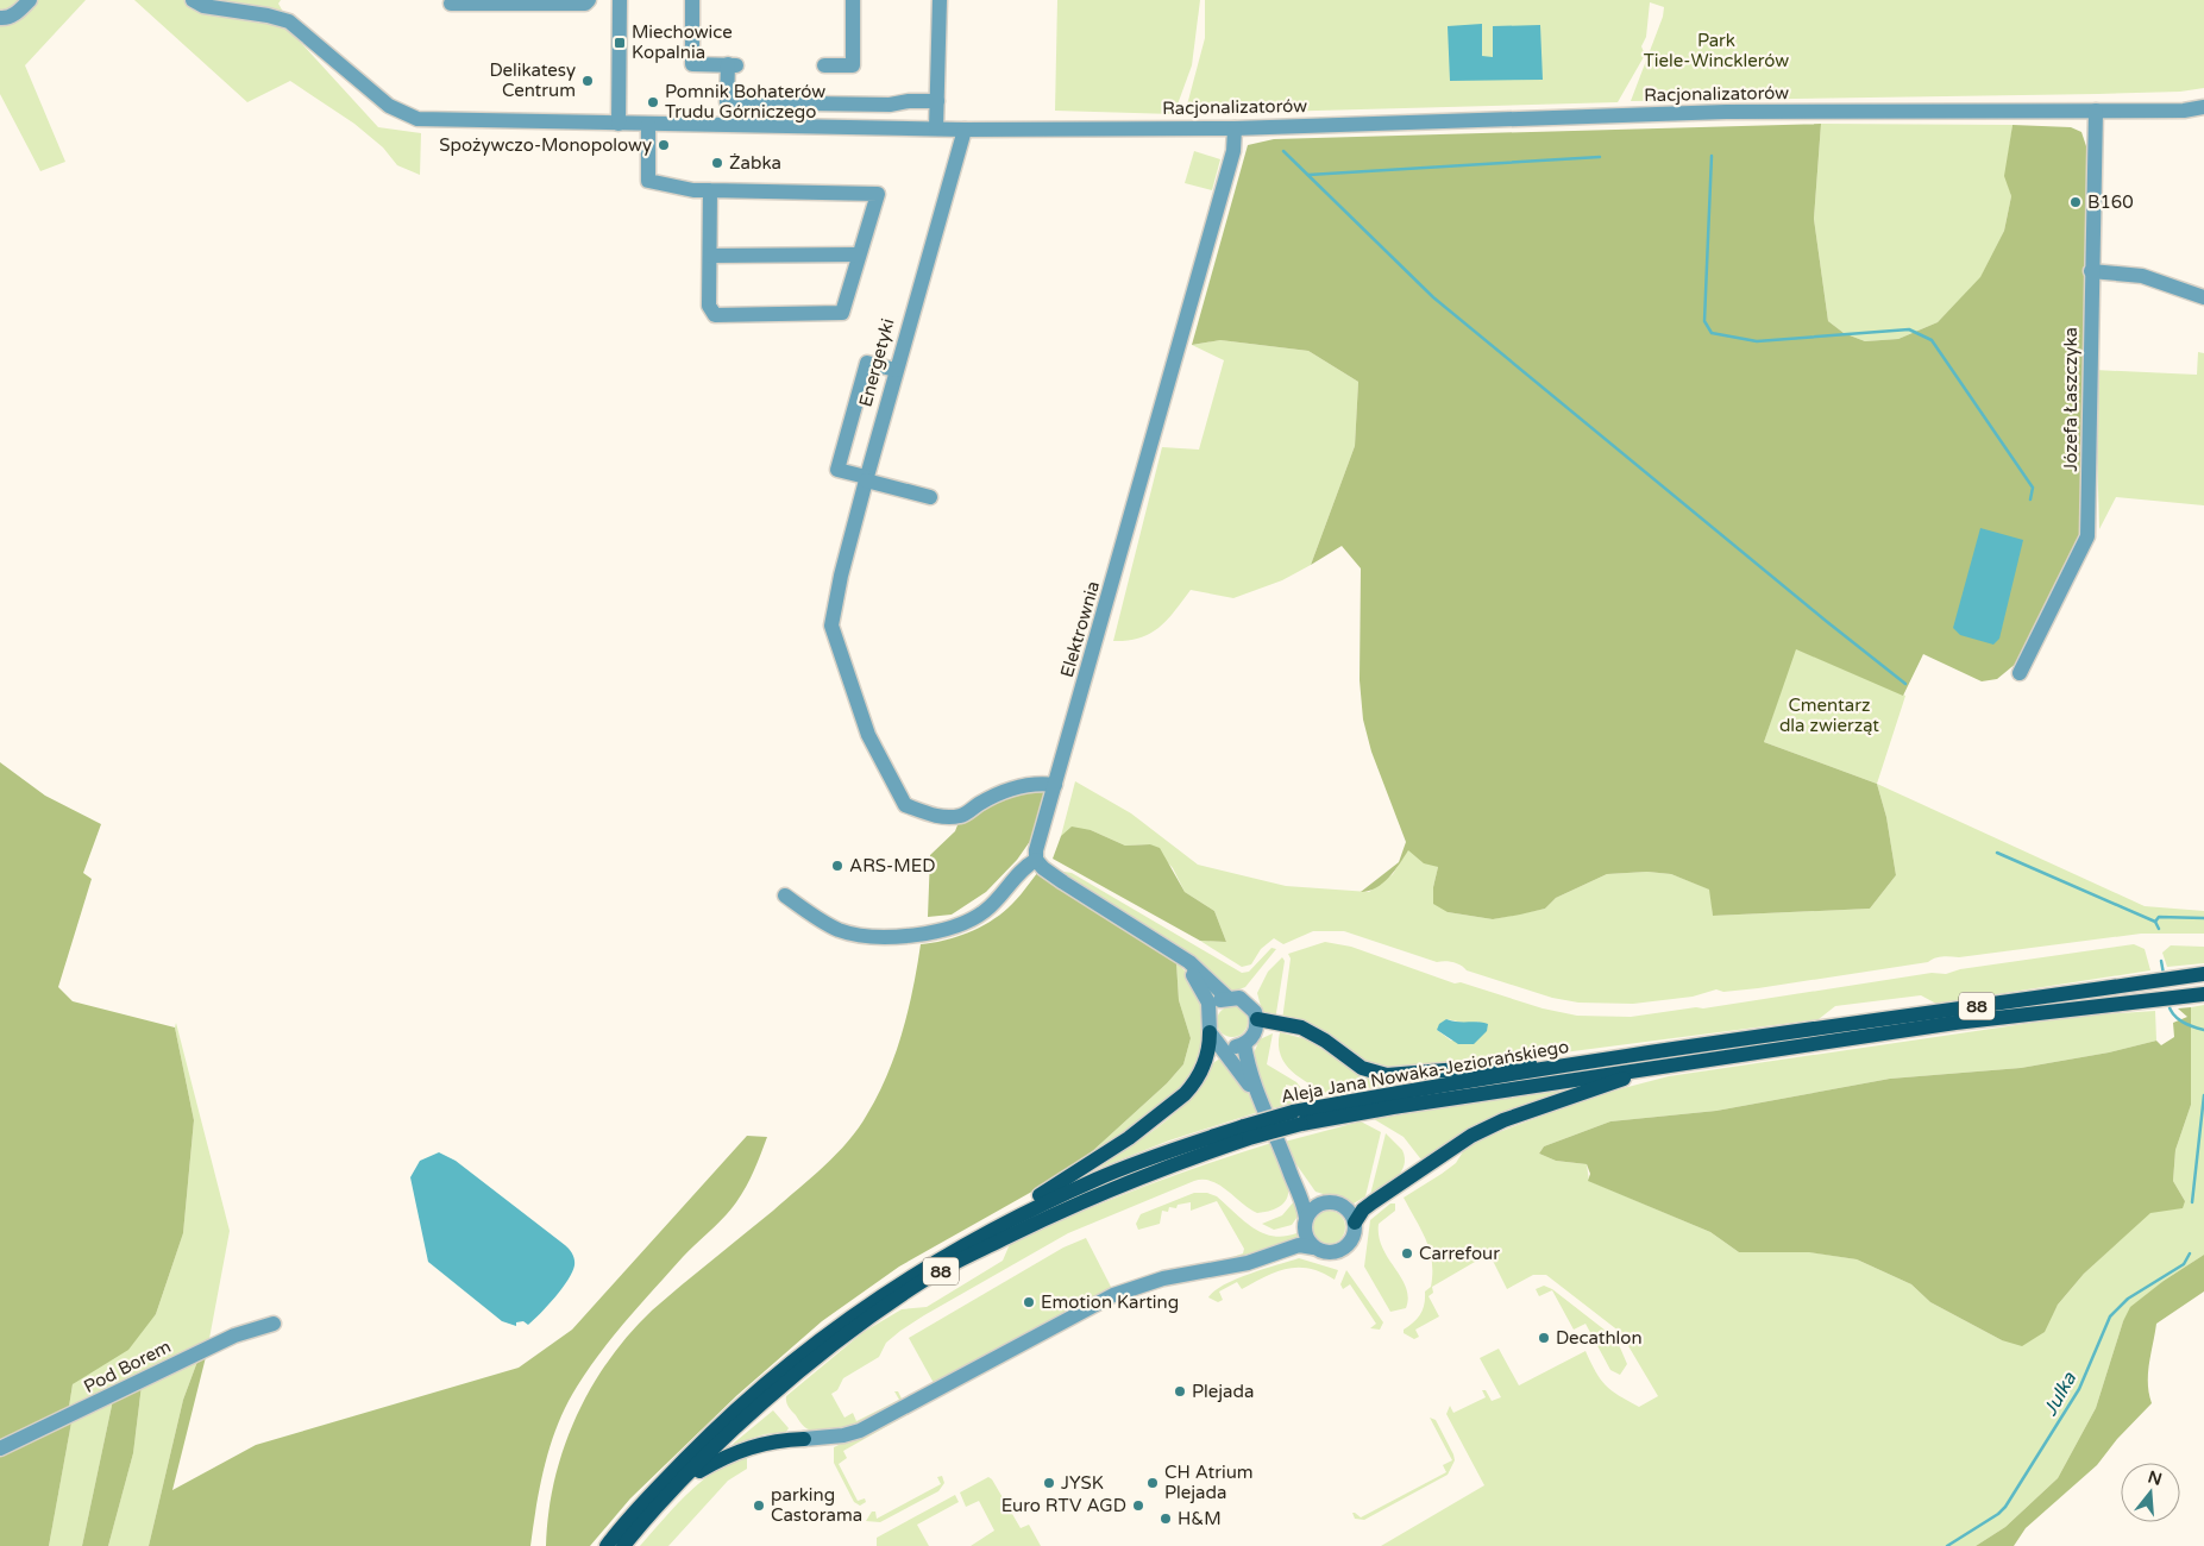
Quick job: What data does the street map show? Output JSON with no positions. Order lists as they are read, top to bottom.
{
  "streets": {
    "main road": ["88", "Aleja Jana Nowaka-Jeziorańskiego"],
    "street": [
      "Racjonalizatorów",
      "Energetyki",
      "Józefa Łaszczyka",
      "Elektrownia",
      "Pod Borem"
    ]
  },
  "crossings": [
    ["Racjonalizatorów", "Energetyki"],
    ["Racjonalizatorów", "Józefa Łaszczyka"],
    ["Racjonalizatorów", "Elektrownia"],
    ["Energetyki", "Elektrownia"]
  ],
  "water": ["Julka"],
  "parks": ["Park Tiele-Wincklerów", "Cmentarz dla zwierząt"],
  "places": {
    "transit": ["Miechowice Kopalnia"],
    "other": [
      "Delikatesy Centrum",
      "Pomnik Bohaterów Trudu Górniczego",
      "Spożywczo-Monopolowy",
      "Żabka",
      "B160",
      "ARS-MED",
      "Carrefour",
      "Emotion Karting",
      "Decathlon",
      "Plejada",
      "JYSK",
      "CH Atrium Plejada",
      "parking Castorama",
      "Euro RTV AGD",
      "H&M"
    ]
  },
  "north": "top"
}
